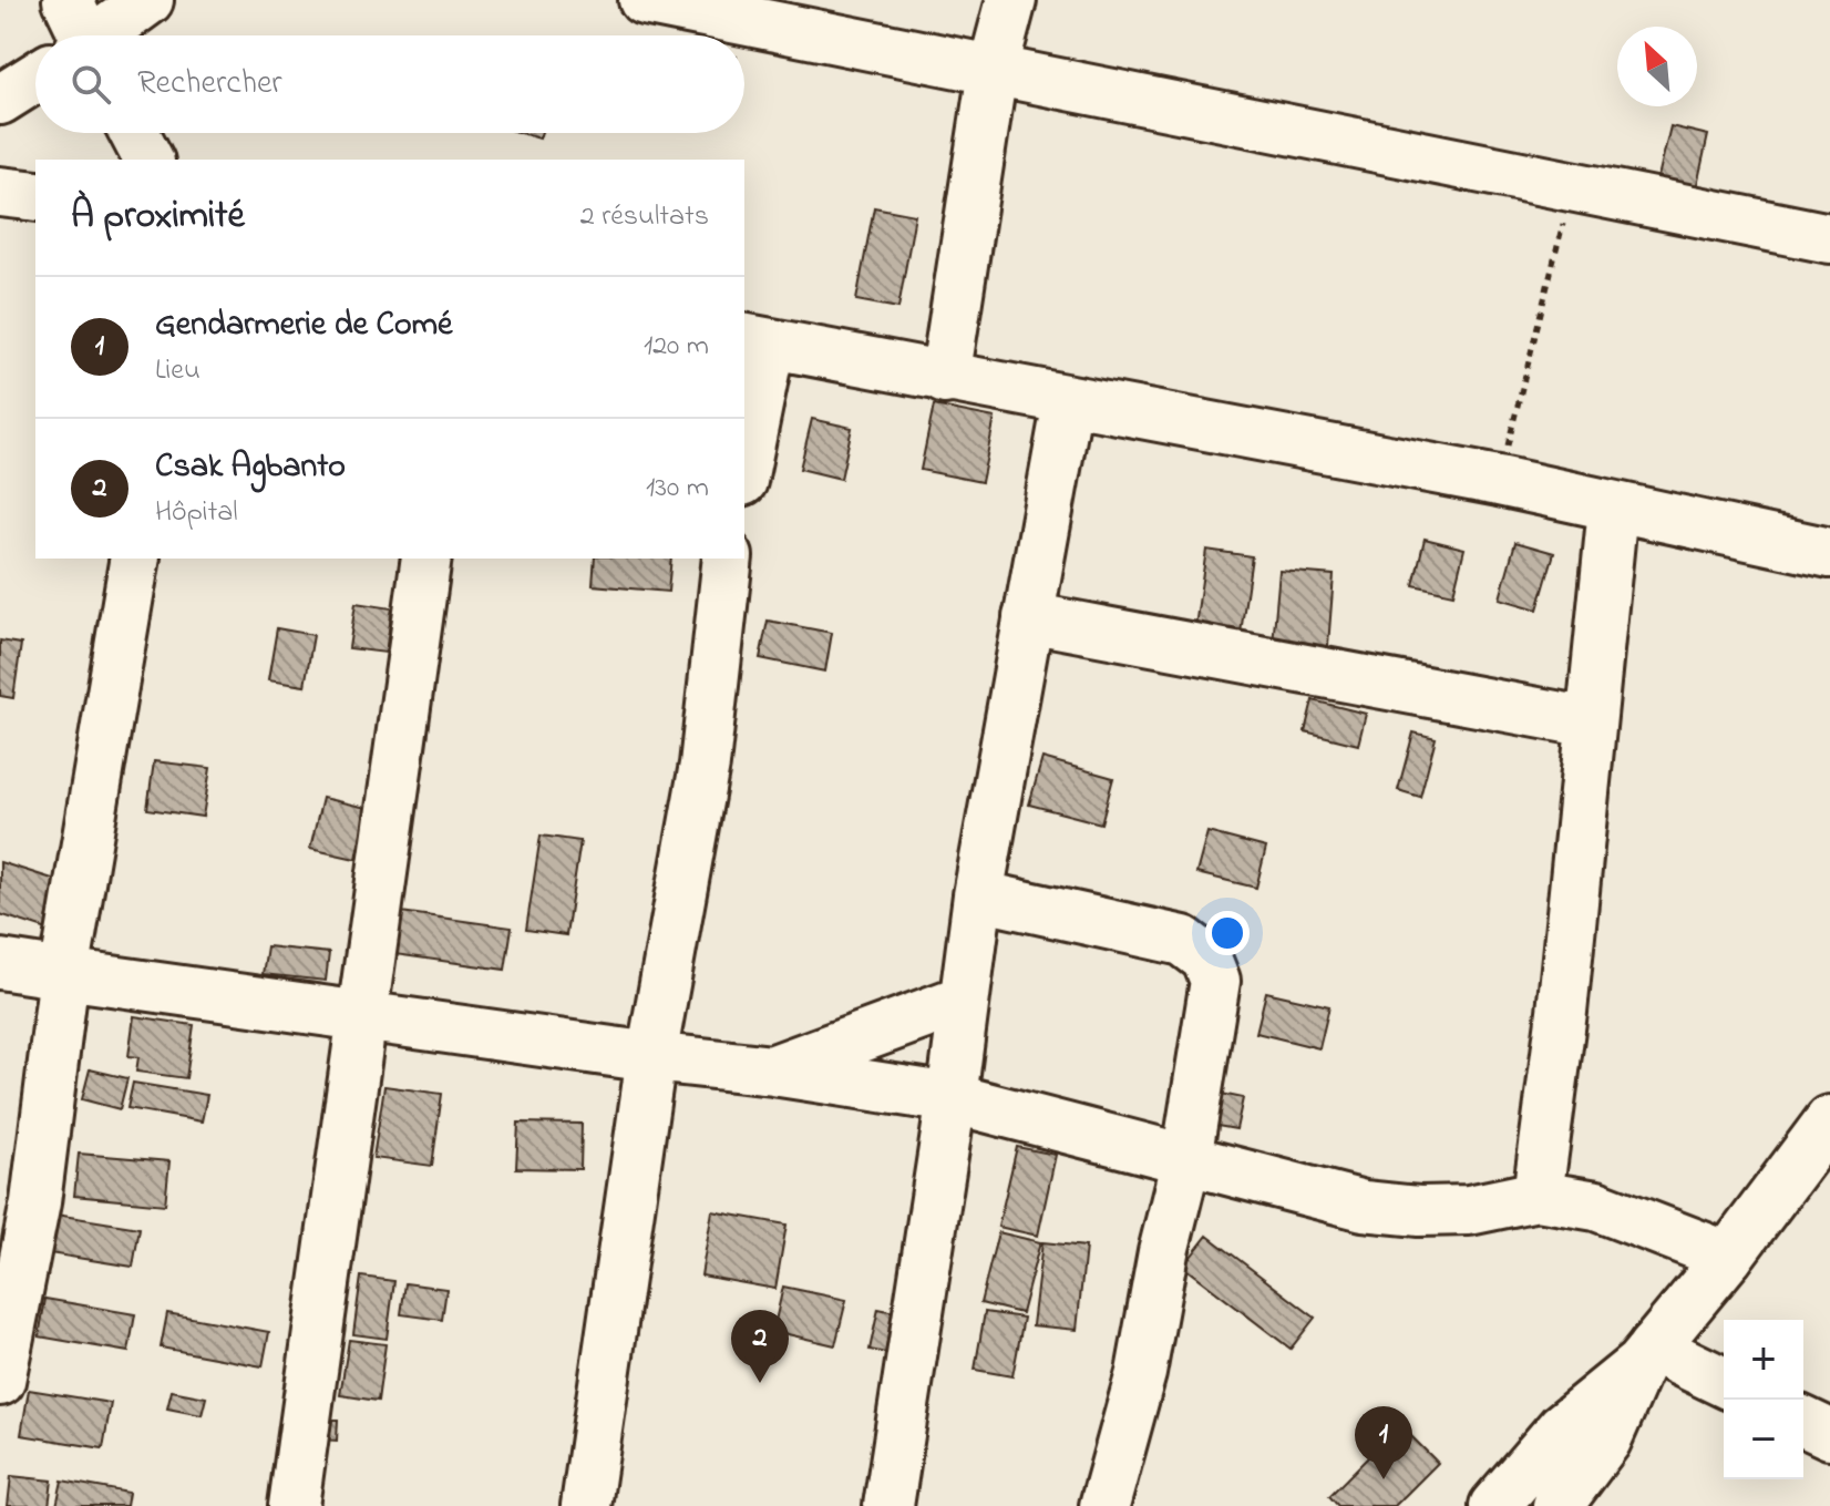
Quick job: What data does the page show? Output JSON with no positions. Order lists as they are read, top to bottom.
{
  "north": "top left",
  "page": {
    "search": "Rechercher",
    "heading": ["À proximité", "2 résultats"],
    "list": [
      {
        "mark": "1",
        "name": "Gendarmerie de Comé",
        "note": "Lieu",
        "value": "120 m"
      },
      {
        "mark": "2",
        "name": "Csak Agbanto",
        "note": "Hôpital",
        "value": "130 m"
      }
    ],
    "pins": ["2", "1"],
    "map_buttons": ["+", "−"]
  }
}
